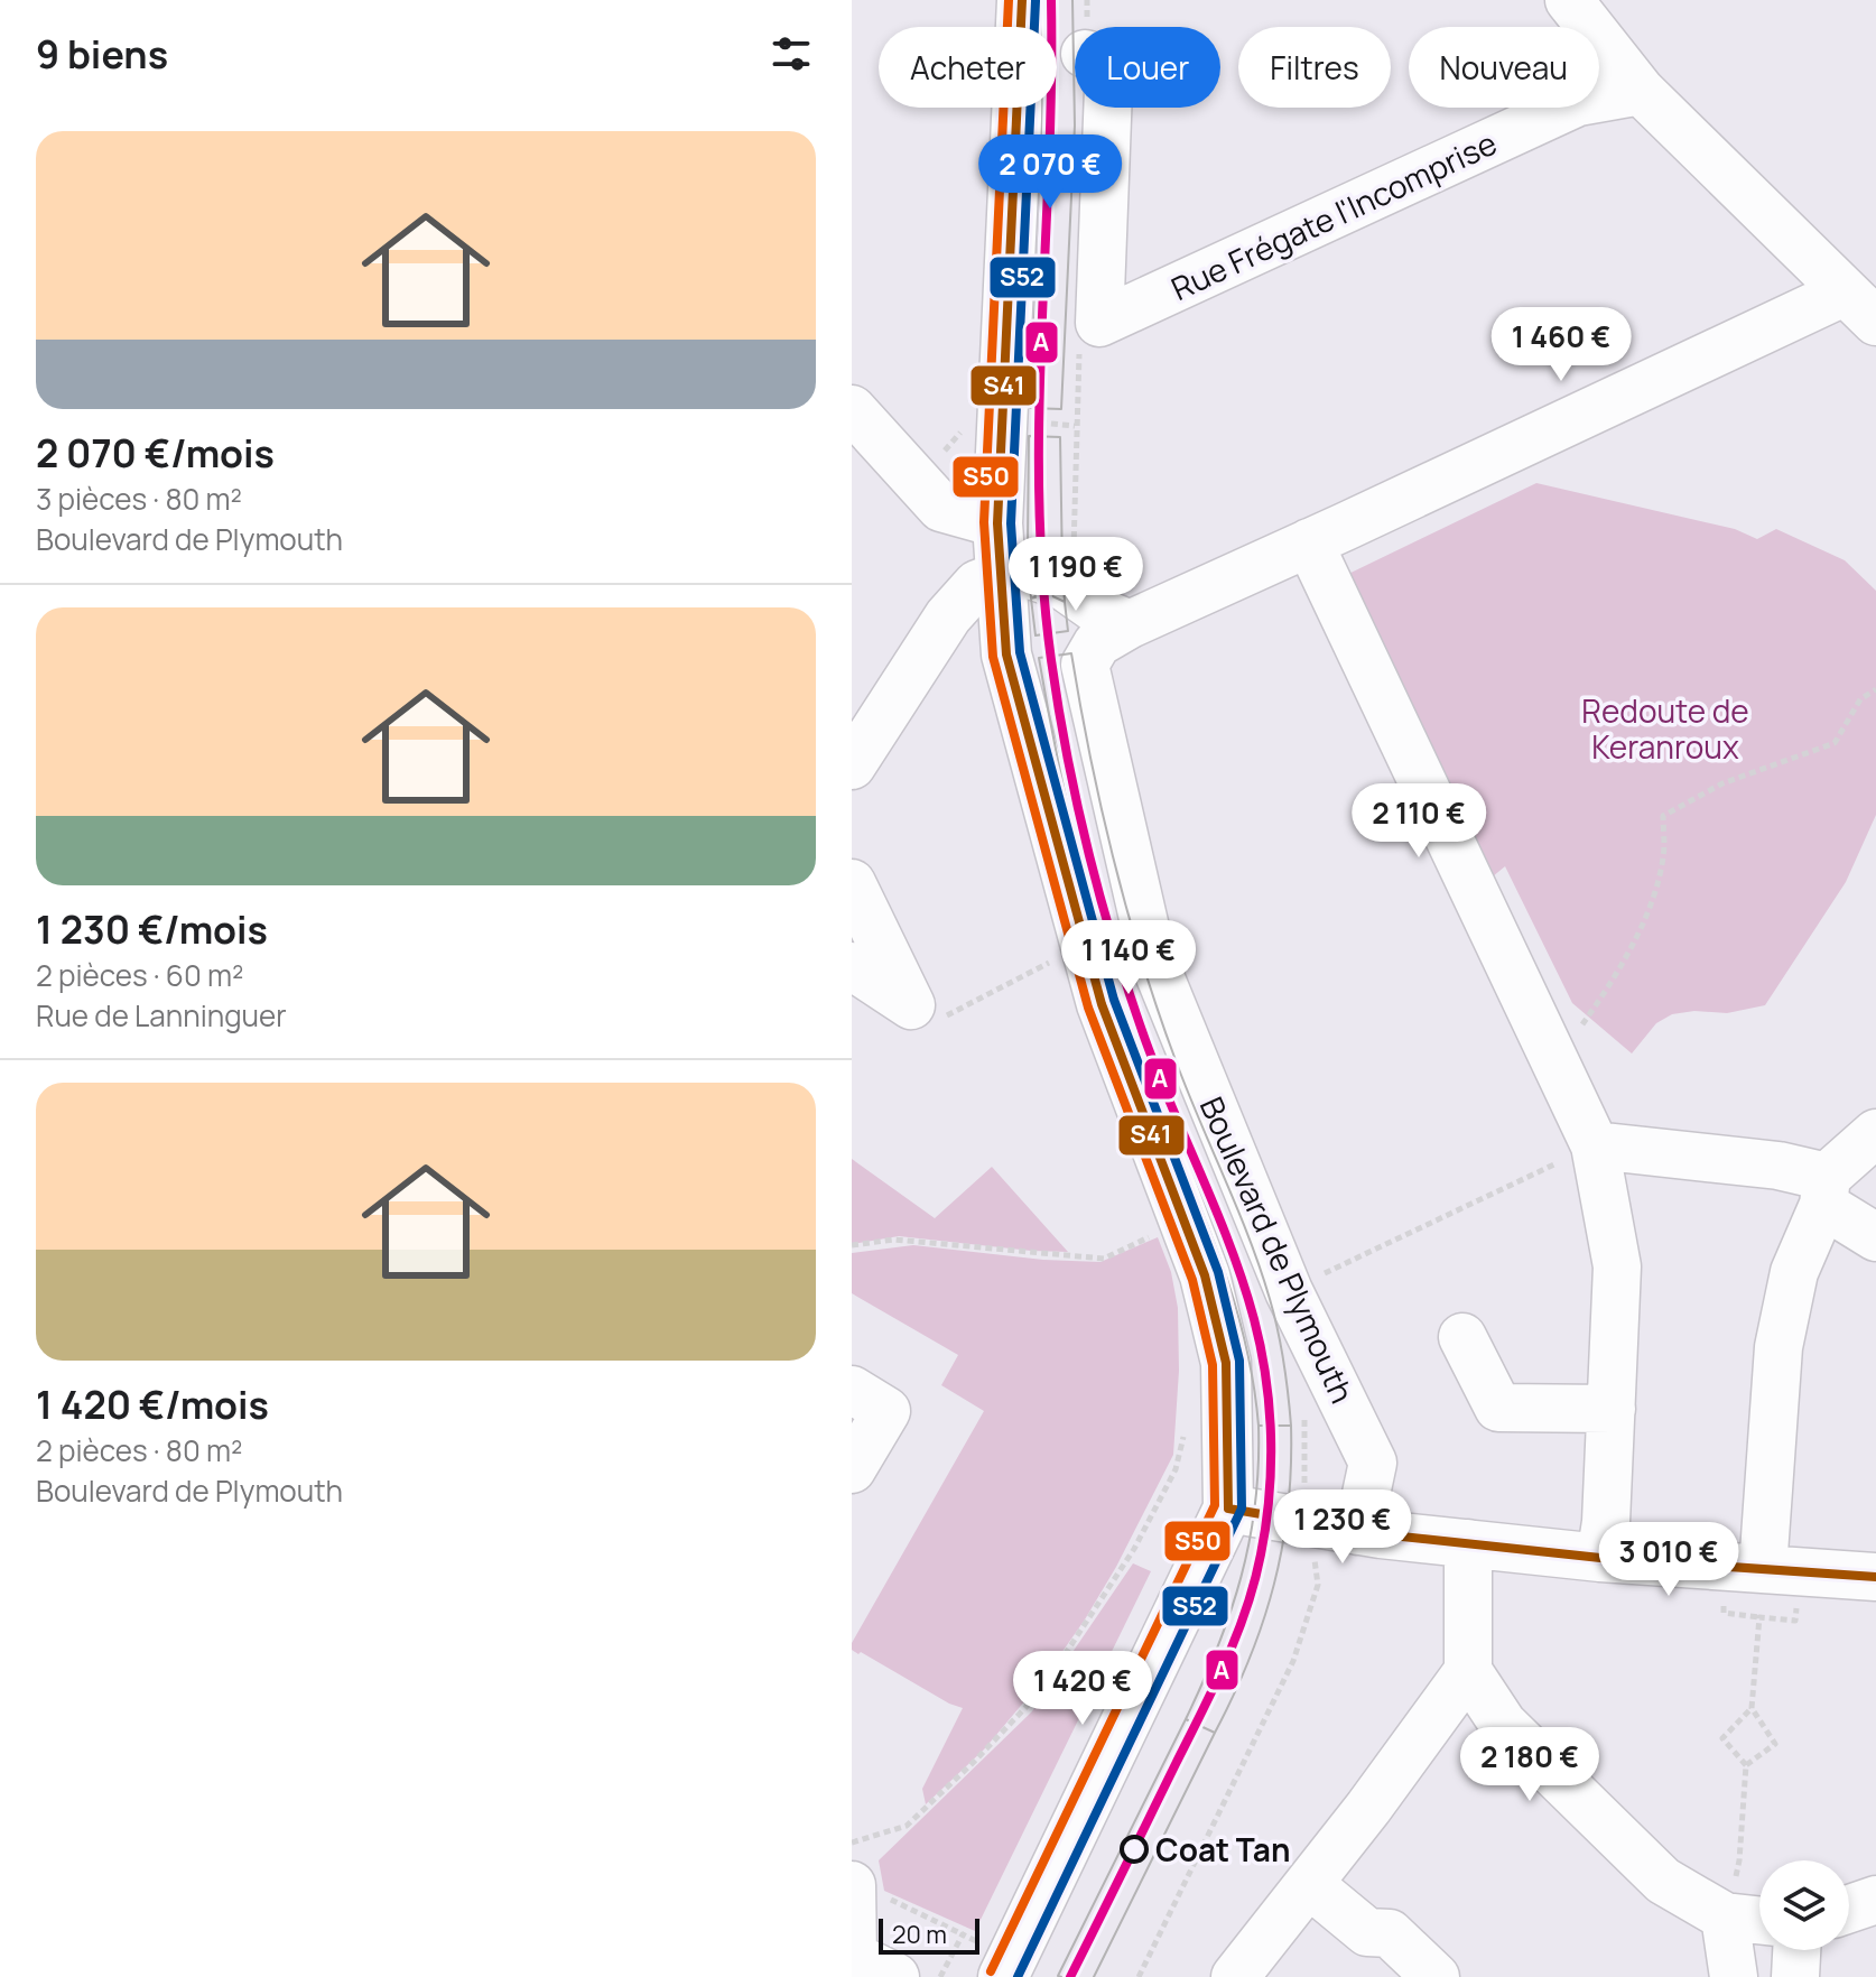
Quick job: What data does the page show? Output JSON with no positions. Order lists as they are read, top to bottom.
{
  "streets": {
    "street": ["Rue Frégate l'Incomprise", "Boulevard de Plymouth"]
  },
  "parks": ["Redoute de Keranroux"],
  "places": ["Coat Tan"],
  "lines": [
    "transit line A",
    "transit line S41",
    "transit line S50",
    "transit line S52"
  ],
  "scale_bar": "20 m",
  "page": {
    "heading": "9 biens",
    "chip": [
      "Acheter",
      "Louer",
      "Filtres",
      "Nouveau"
    ],
    "list": [
      {
        "name": "2 070 €/mois",
        "note": "3 pièces · 80 m² · Boulevard de Plymouth"
      },
      {
        "name": "1 230 €/mois",
        "note": "2 pièces · 60 m² · Rue de Lanninguer"
      },
      {
        "name": "1 420 €/mois",
        "note": "2 pièces · 80 m² · Boulevard de Plymouth"
      }
    ],
    "price": [
      "2 070 €",
      "1 460 €",
      "1 190 €",
      "2 110 €",
      "1 140 €",
      "1 230 €",
      "3 010 €",
      "1 420 €",
      "2 180 €"
    ],
    "scale": "20 m"
  }
}
